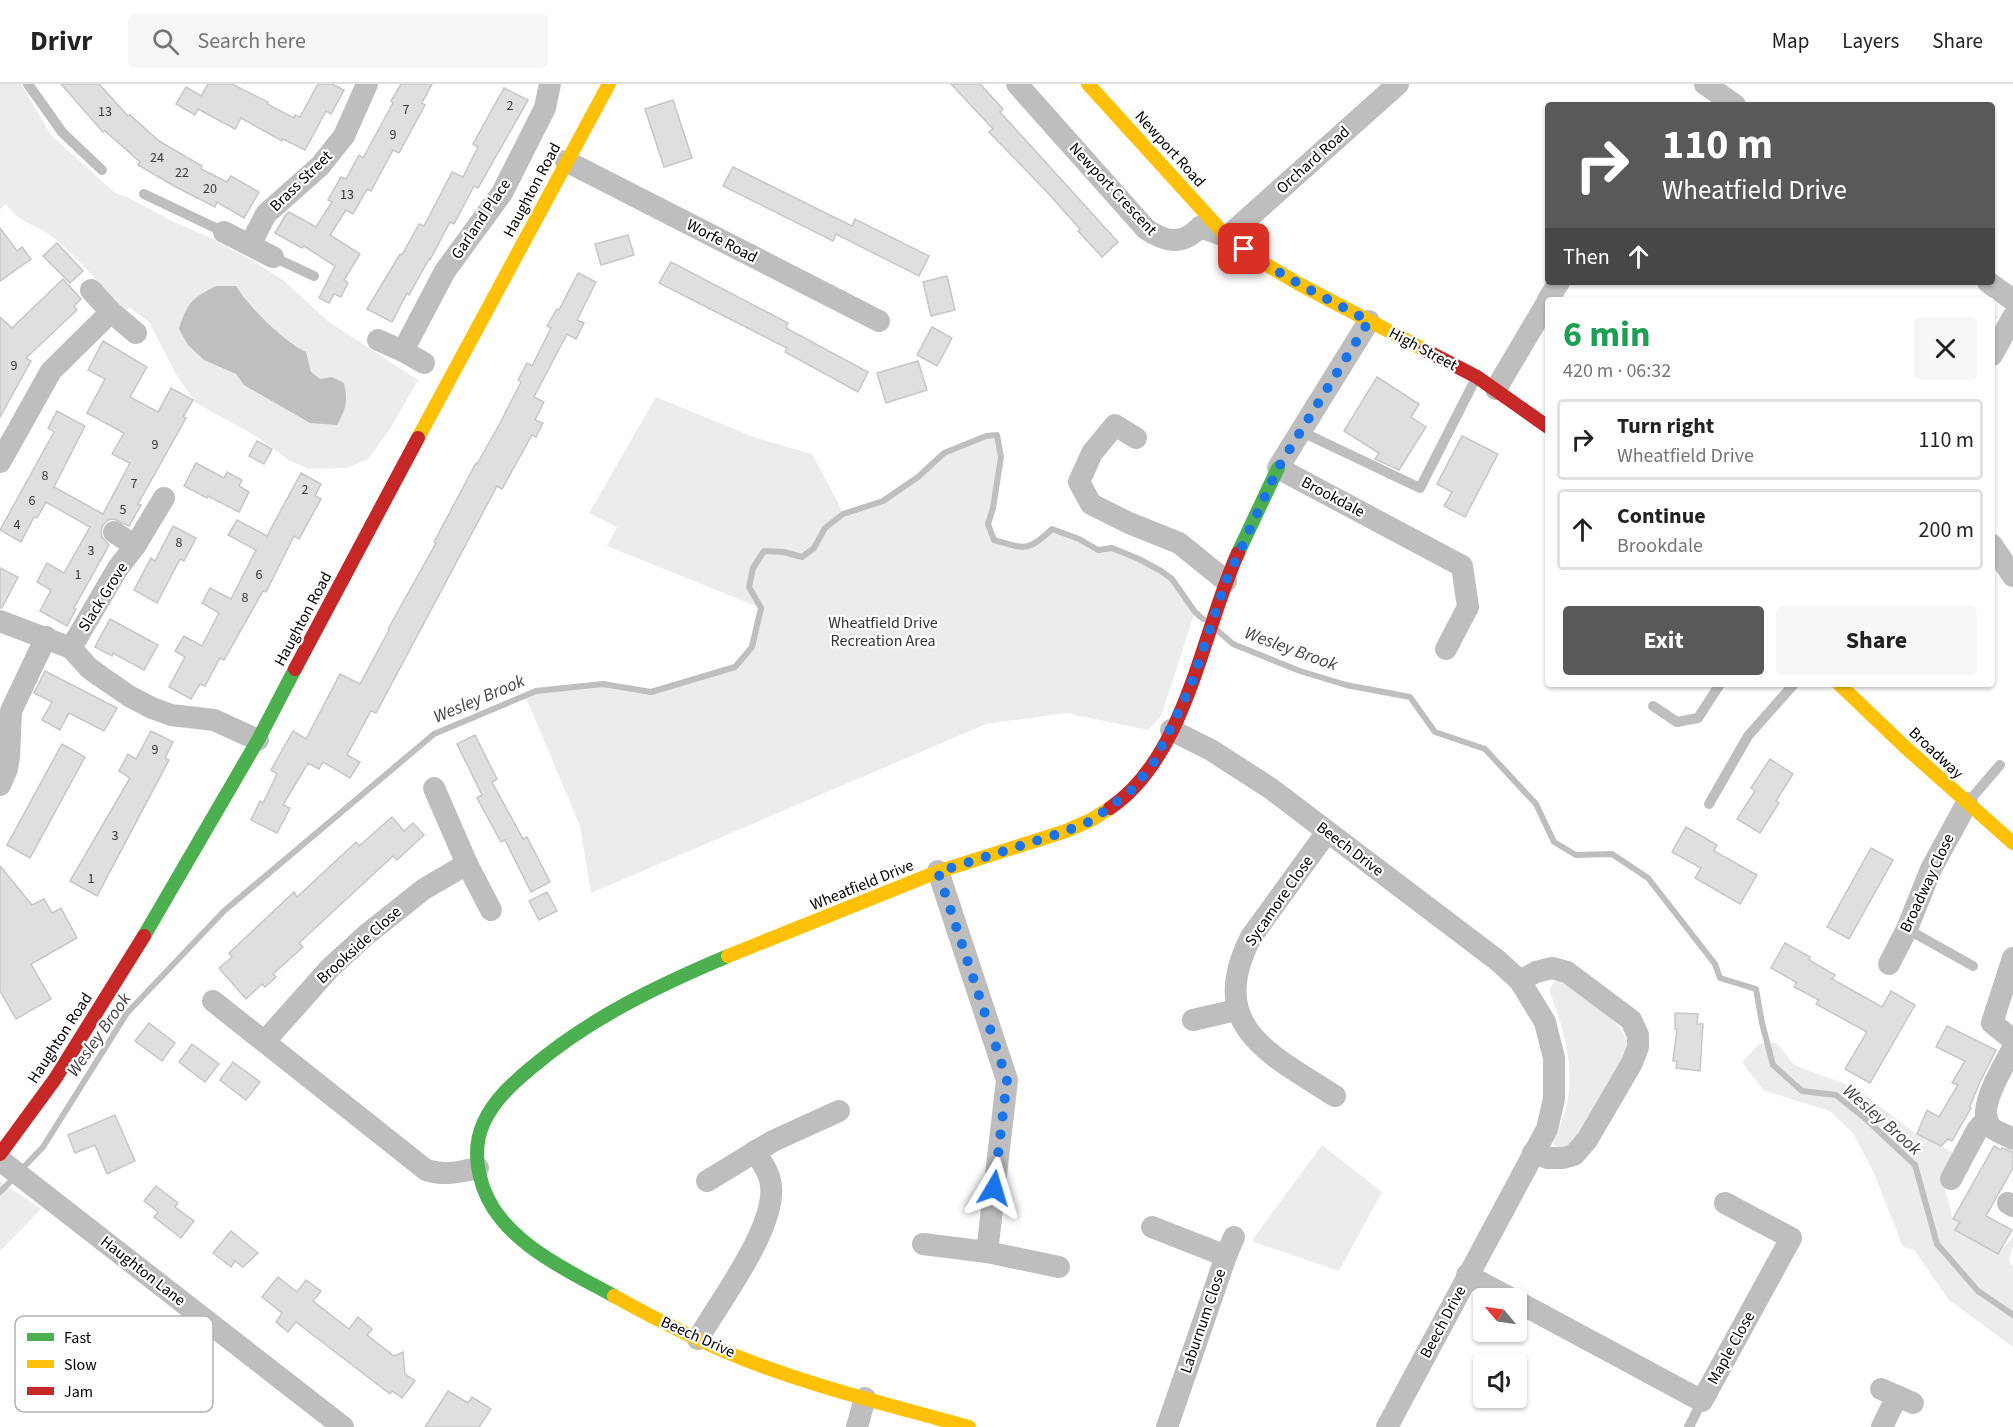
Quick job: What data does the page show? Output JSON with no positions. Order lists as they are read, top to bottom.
{
  "streets": {
    "street": [
      "Newport Road",
      "Orchard Road",
      "Brass Street",
      "Newport Crescent",
      "Haughton Road",
      "Garland Place",
      "Worfe Road",
      "High Street",
      "Brookdale",
      "Slack Grove",
      "Broadway",
      "Beech Drive",
      "Broadway Close",
      "Wheatfield Drive",
      "Sycamore Close",
      "Brookside Close",
      "Haughton Lane",
      "Laburnum Close",
      "Maple Close"
    ]
  },
  "crossings": [
    ["Newport Road", "Orchard Road"],
    ["Newport Road", "Newport Crescent"],
    ["Newport Road", "High Street"],
    ["Orchard Road", "Newport Crescent"],
    ["Orchard Road", "High Street"],
    ["Newport Crescent", "High Street"],
    ["Haughton Road", "Worfe Road"],
    ["Brookdale", "Wheatfield Drive"],
    ["Broadway", "Broadway Close"],
    ["Beech Drive", "Wheatfield Drive"],
    ["Beech Drive", "Sycamore Close"]
  ],
  "water": ["Wesley Brook"],
  "parks": ["Wheatfield Drive Recreation Area"],
  "house_numbers": [
    "2",
    "7",
    "13",
    "9",
    "24",
    "22",
    "20",
    "13",
    "9",
    "9",
    "8",
    "7",
    "2",
    "6",
    "5",
    "4",
    "8",
    "3",
    "1",
    "6",
    "8",
    "9",
    "3",
    "1"
  ],
  "legend": ["Fast", "Slow", "Jam"],
  "north": "top left",
  "page": {
    "header": "Drivr",
    "search": "Search here",
    "nav": ["Map", "Layers", "Share"],
    "turn": ["110 m", "Wheatfield Drive"],
    "then": "Then",
    "heading": ["6 min", "420 m · 06:32"],
    "list": [
      {
        "name": "Turn right",
        "note": "Wheatfield Drive",
        "value": "110 m"
      },
      {
        "name": "Continue",
        "note": "Brookdale",
        "value": "200 m"
      }
    ],
    "buttons": ["Exit", "Share"]
  }
}
